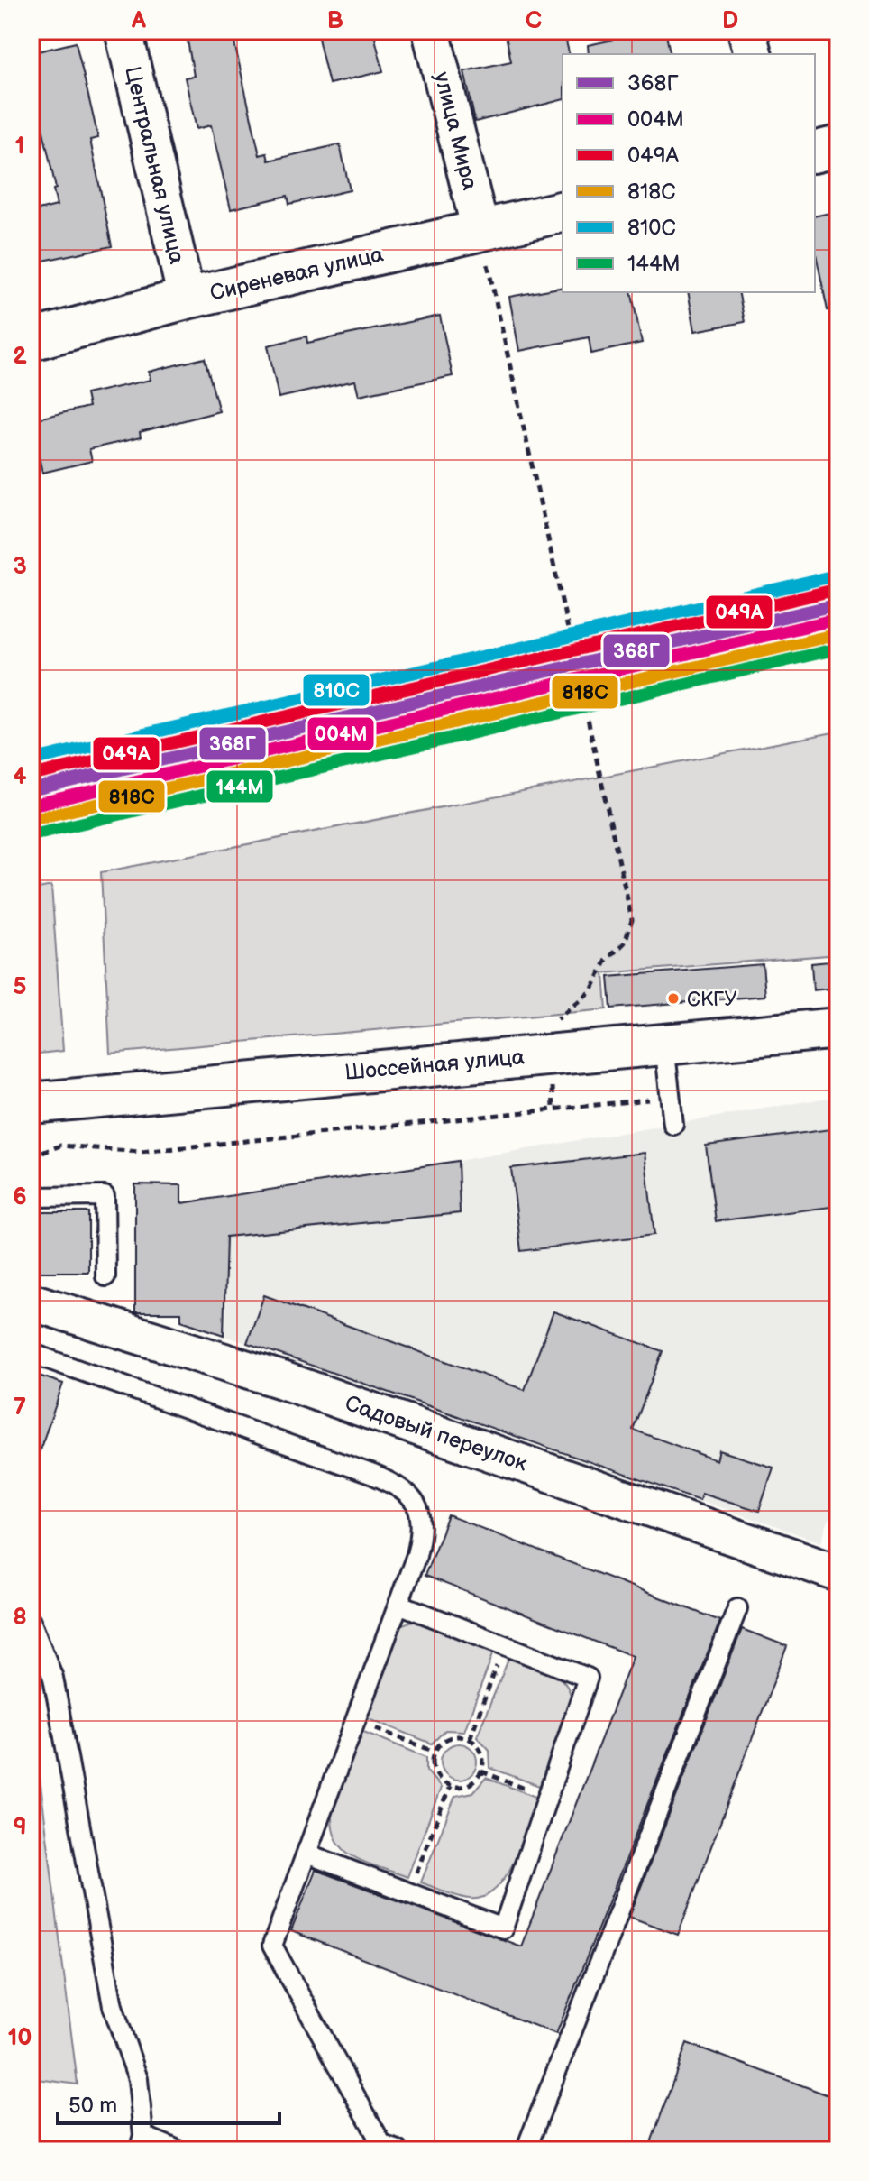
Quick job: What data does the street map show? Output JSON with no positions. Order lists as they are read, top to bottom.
{
  "streets": {
    "main road": ["Сиреневая улица", "Шоссейная улица"],
    "street": ["улица Мира", "Центральная улица", "Садовый переулок"]
  },
  "crossings": [
    ["улица Мира", "Сиреневая улица"],
    ["Центральная улица", "Сиреневая улица"]
  ],
  "places": ["СКГУ"],
  "lines": [
    "transit line 810С",
    "transit line 049А",
    "transit line 368Г",
    "transit line 004М",
    "transit line 818С",
    "transit line 144М"
  ],
  "legend": [
    "368Г",
    "004М",
    "049А",
    "818С",
    "810С",
    "144М"
  ],
  "scale_bar": "50 m",
  "grid": {
    "columns": [
      "A",
      "B",
      "C",
      "D"
    ],
    "rows": [
      "1",
      "2",
      "3",
      "4",
      "5",
      "6",
      "7",
      "8",
      "9",
      "10"
    ]
  }
}
